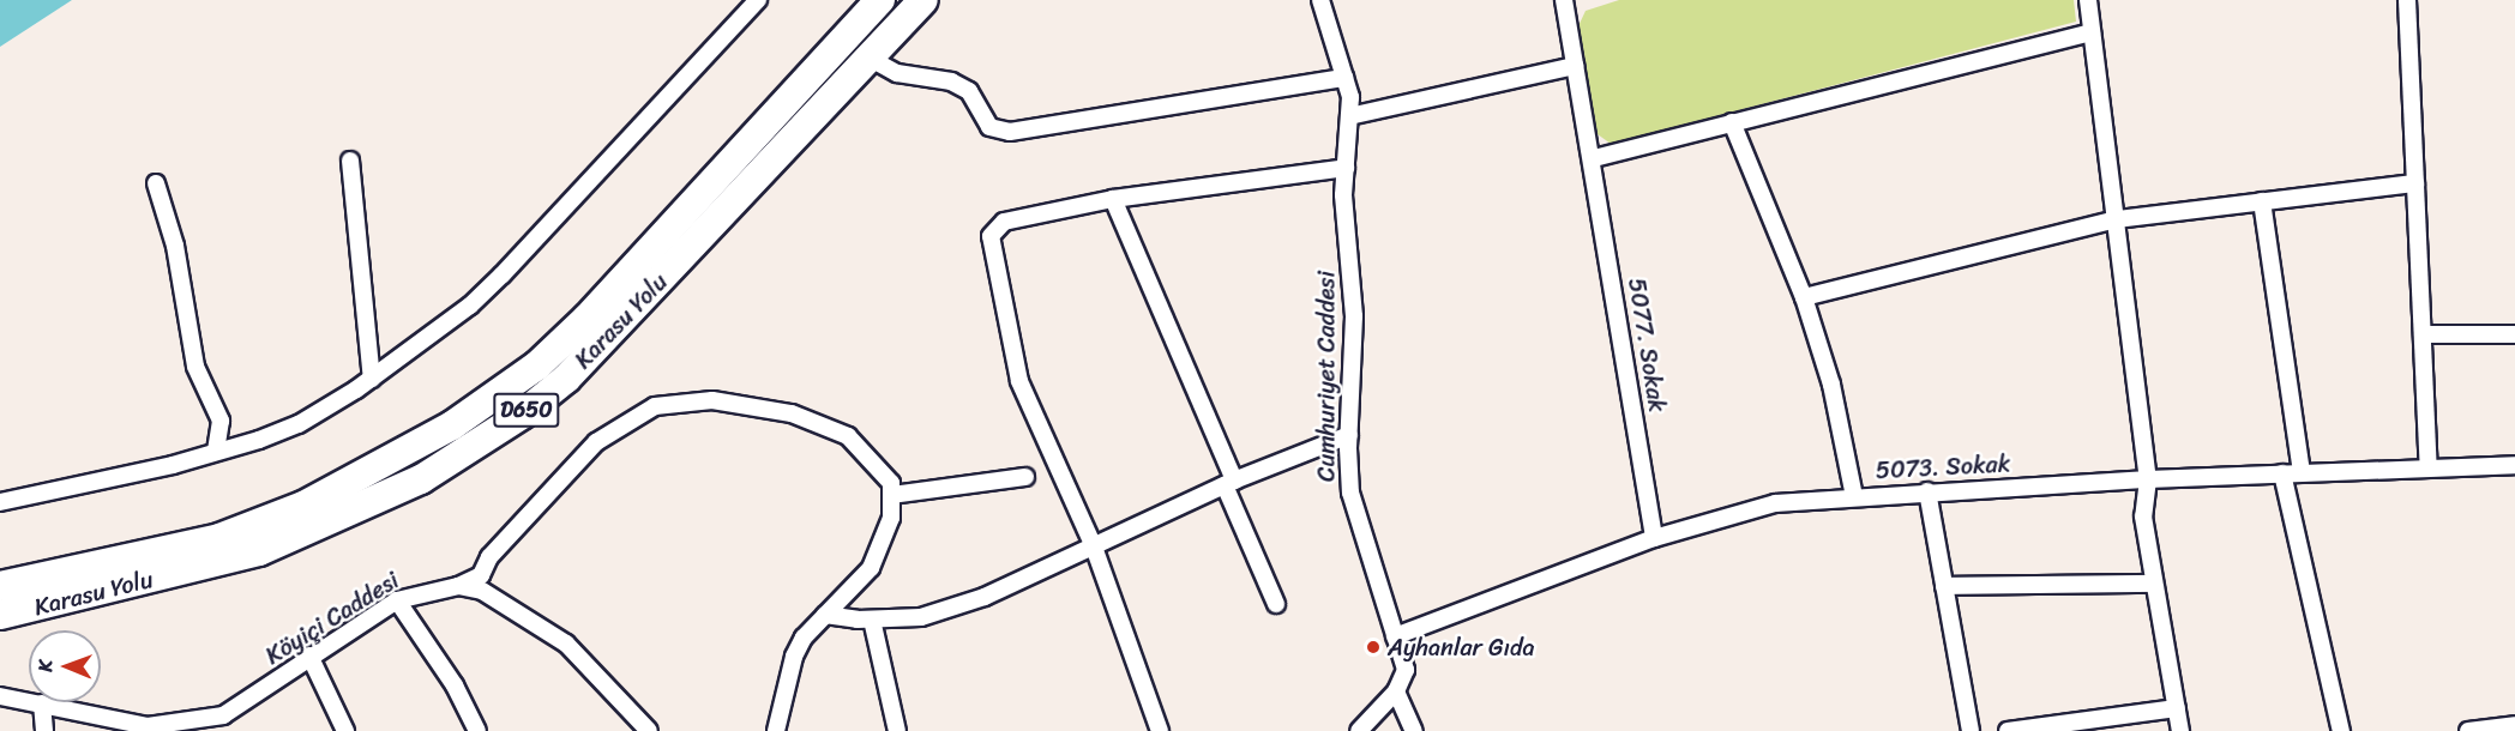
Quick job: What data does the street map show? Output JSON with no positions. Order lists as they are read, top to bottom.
{
  "streets": {
    "highway": ["Karasu Yolu", "D650"],
    "street": [
      "5077. Sokak",
      "Cumhuriyet Caddesi",
      "5073. Sokak",
      "Köyiçi Caddesi"
    ]
  },
  "crossings": [
    ["5077. Sokak", "5073. Sokak"],
    ["Cumhuriyet Caddesi", "5073. Sokak"]
  ],
  "places": ["Ayhanlar Gıda"],
  "north": "left"
}
